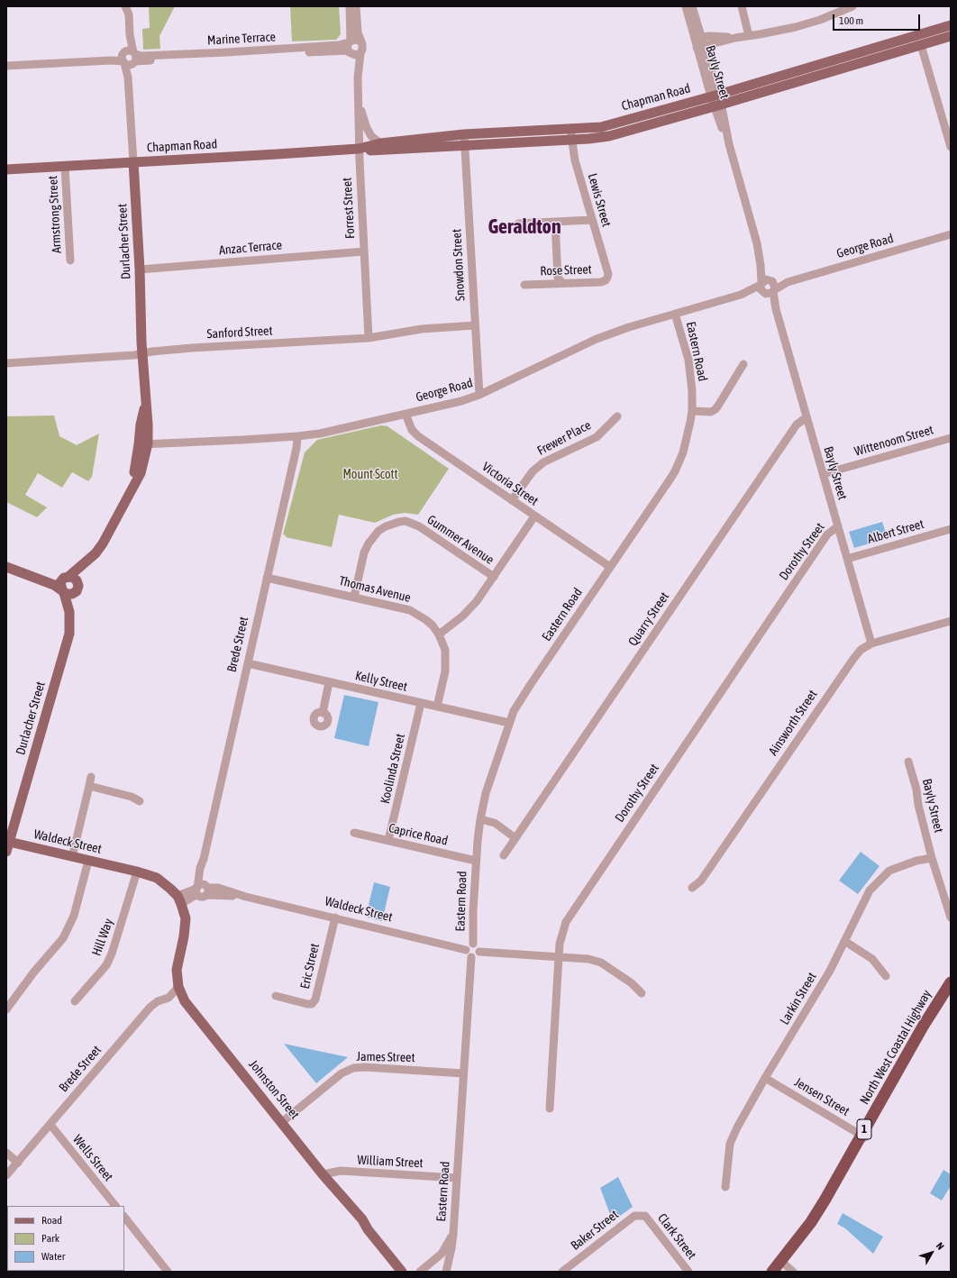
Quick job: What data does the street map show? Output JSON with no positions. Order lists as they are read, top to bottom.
{
  "streets": {
    "highway": ["North West Coastal Highway", "1"],
    "main road": [
      "Chapman Road",
      "Durlacher Street",
      "Waldeck Street",
      "Johnston Street"
    ],
    "street": [
      "Marine Terrace",
      "Bayly Street",
      "Lewis Street",
      "Forrest Street",
      "Armstrong Street",
      "George Road",
      "Anzac Terrace",
      "Snowdon Street",
      "Rose Street",
      "Sanford Street",
      "Eastern Road",
      "Frewer Place",
      "Wittenoom Street",
      "Victoria Street",
      "Albert Street",
      "Gummer Avenue",
      "Dorothy Street",
      "Thomas Avenue",
      "Quarry Street",
      "Brede Street",
      "Kelly Street",
      "Ainsworth Street",
      "Koolinda Street",
      "Caprice Road",
      "Hill Way",
      "Eric Street",
      "Larkin Street",
      "James Street",
      "Jensen Street",
      "Wells Street",
      "William Street",
      "Baker Street",
      "Clark Street"
    ]
  },
  "crossings": [
    ["Marine Terrace", "Forrest Street"],
    ["Marine Terrace", "Durlacher Street"],
    ["Bayly Street", "Chapman Road"],
    ["Bayly Street", "George Road"],
    ["Bayly Street", "Wittenoom Street"],
    ["Bayly Street", "Albert Street"],
    ["Bayly Street", "Dorothy Street"],
    ["Bayly Street", "Quarry Street"],
    ["Bayly Street", "Ainsworth Street"],
    ["Bayly Street", "Larkin Street"],
    ["Chapman Road", "Lewis Street"],
    ["Chapman Road", "Forrest Street"],
    ["Chapman Road", "Armstrong Street"],
    ["Chapman Road", "Durlacher Street"],
    ["Chapman Road", "Snowdon Street"],
    ["Lewis Street", "Rose Street"],
    ["Forrest Street", "Anzac Terrace"],
    ["Forrest Street", "Sanford Street"],
    ["Durlacher Street", "George Road"],
    ["Durlacher Street", "Anzac Terrace"],
    ["Durlacher Street", "Sanford Street"],
    ["Durlacher Street", "Waldeck Street"],
    ["George Road", "Snowdon Street"],
    ["George Road", "Eastern Road"],
    ["George Road", "Victoria Street"],
    ["George Road", "Brede Street"],
    ["Snowdon Street", "Sanford Street"],
    ["Eastern Road", "Victoria Street"],
    ["Eastern Road", "Kelly Street"],
    ["Eastern Road", "Caprice Road"],
    ["Eastern Road", "Waldeck Street"],
    ["Eastern Road", "James Street"],
    ["Eastern Road", "William Street"],
    ["Frewer Place", "Victoria Street"],
    ["Gummer Avenue", "Thomas Avenue"],
    ["Thomas Avenue", "Brede Street"],
    ["Thomas Avenue", "Kelly Street"],
    ["Brede Street", "Kelly Street"],
    ["Brede Street", "Waldeck Street"],
    ["Brede Street", "Johnston Street"],
    ["Brede Street", "Wells Street"],
    ["Kelly Street", "Koolinda Street"],
    ["Koolinda Street", "Caprice Road"],
    ["Waldeck Street", "Hill Way"],
    ["Waldeck Street", "Eric Street"],
    ["Waldeck Street", "Johnston Street"],
    ["Larkin Street", "Jensen Street"],
    ["North West Coastal Highway", "Jensen Street"],
    ["James Street", "Johnston Street"],
    ["Johnston Street", "William Street"],
    ["Baker Street", "Clark Street"]
  ],
  "districts": ["Geraldton"],
  "parks": ["Mount Scott"],
  "legend": ["Road", "Park", "Water"],
  "scale_bar": "100 m",
  "north": "top right"
}
